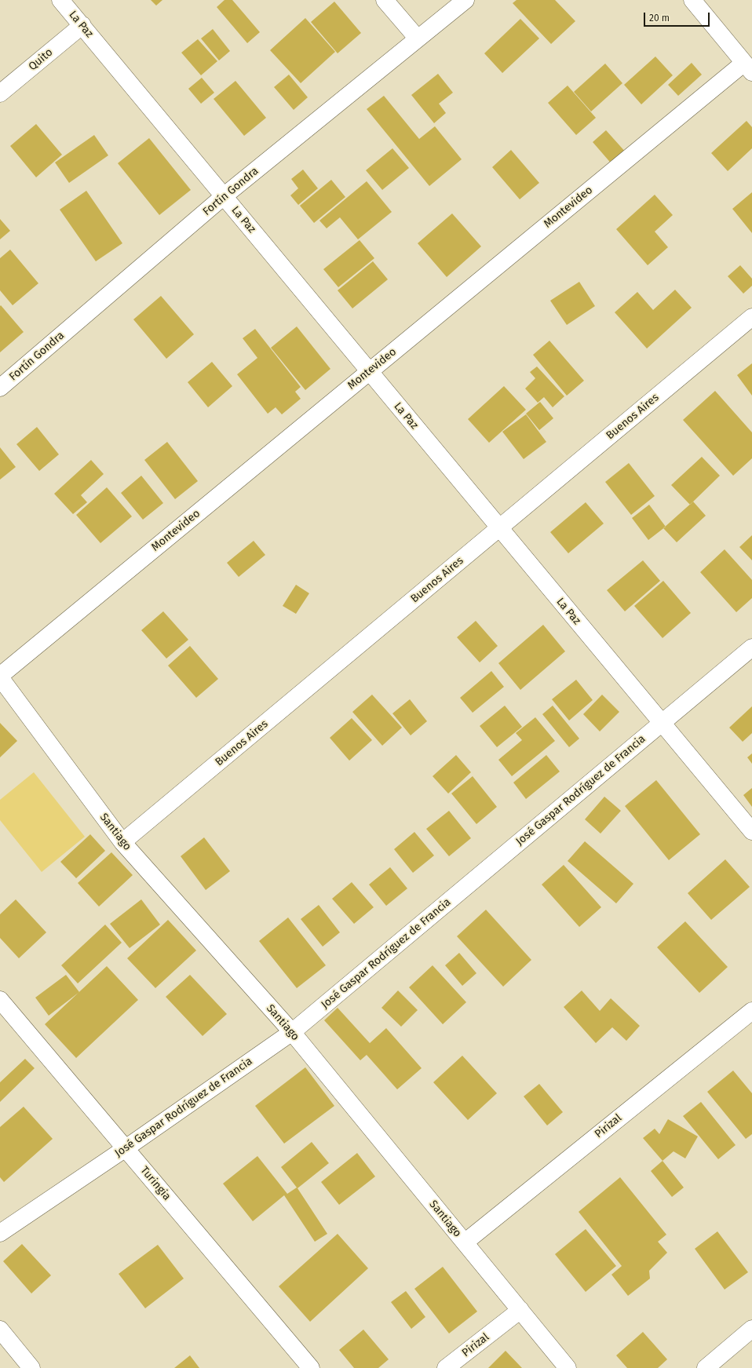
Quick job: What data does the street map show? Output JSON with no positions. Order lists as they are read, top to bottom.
{
  "streets": {
    "street": [
      "La Paz",
      "Quito",
      "Fortín Gondra",
      "Montevideo",
      "Buenos Aires",
      "José Gaspar Rodríguez de Francia",
      "Santiago",
      "Pirizal",
      "Turingia"
    ]
  },
  "crossings": [
    ["La Paz", "Quito"],
    ["La Paz", "Fortín Gondra"],
    ["La Paz", "Montevideo"],
    ["La Paz", "Buenos Aires"],
    ["La Paz", "José Gaspar Rodríguez de Francia"],
    ["Montevideo", "Santiago"],
    ["Buenos Aires", "Santiago"],
    ["José Gaspar Rodríguez de Francia", "Santiago"],
    ["José Gaspar Rodríguez de Francia", "Turingia"],
    ["Santiago", "Pirizal"]
  ],
  "scale_bar": "20 m"
}
